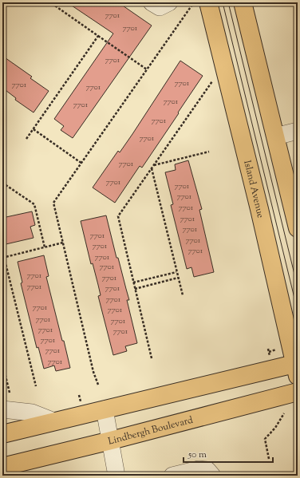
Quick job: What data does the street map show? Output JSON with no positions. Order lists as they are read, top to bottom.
{
  "streets": {
    "main road": ["Island Avenue", "Lindbergh Boulevard"]
  },
  "house_numbers": [
    "7701",
    "7701",
    "7701",
    "7701",
    "7701",
    "7701",
    "7701",
    "7701",
    "7701",
    "7701",
    "7701",
    "7701",
    "7701",
    "7701",
    "7701",
    "7701",
    "7701",
    "7701",
    "7701",
    "7701",
    "7701",
    "7701",
    "7701",
    "7701",
    "7701",
    "7701",
    "7701",
    "7701",
    "7701",
    "7701",
    "7701",
    "7701",
    "7701",
    "7701",
    "7701",
    "7701",
    "7701"
  ],
  "scale_bar": "50 m"
}
